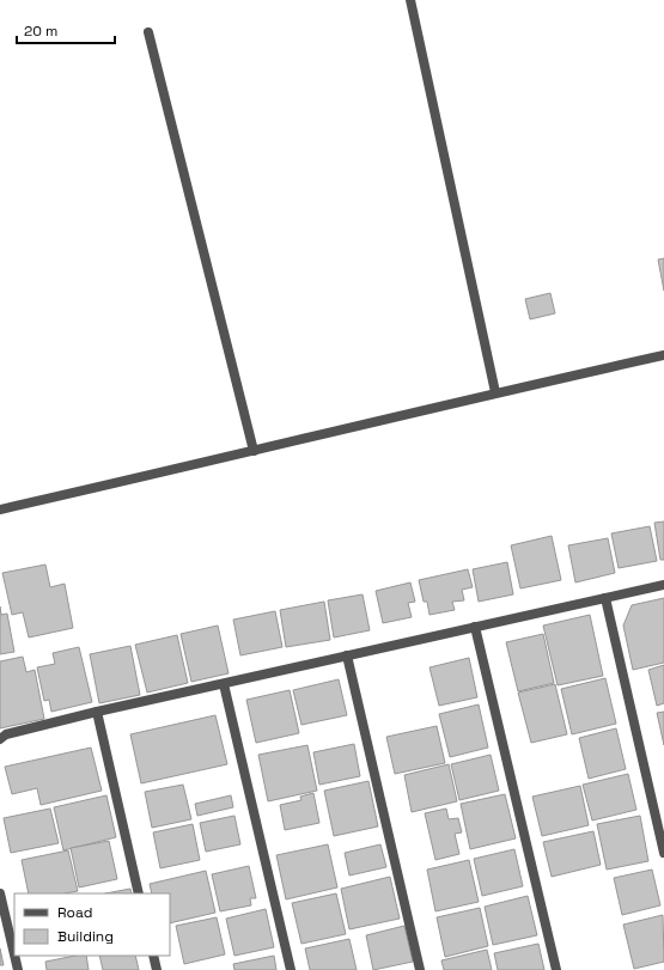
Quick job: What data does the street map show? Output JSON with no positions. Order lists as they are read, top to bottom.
{
  "legend": ["Road", "Building"],
  "scale_bar": "20 m"
}
